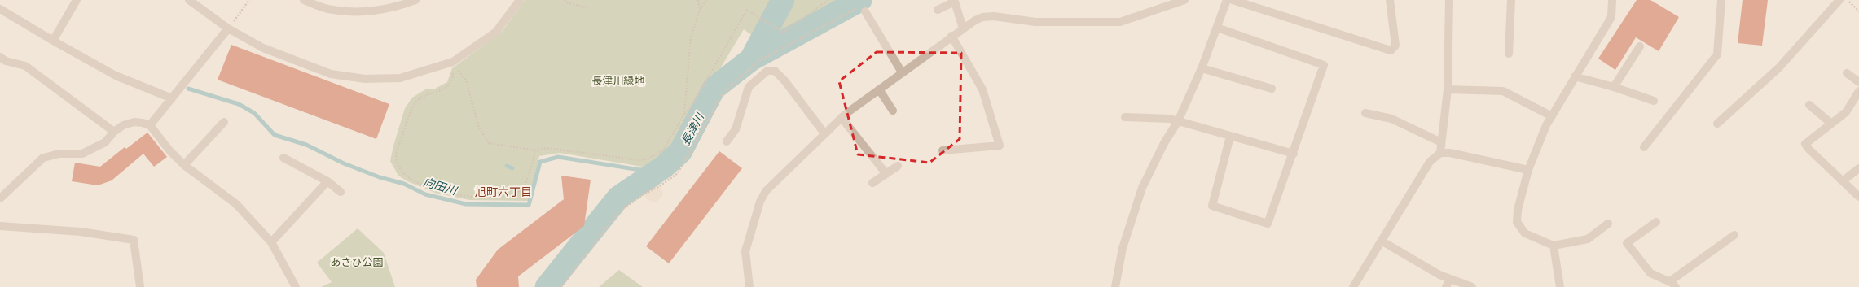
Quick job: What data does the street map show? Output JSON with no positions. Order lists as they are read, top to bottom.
{
  "districts": ["旭町六丁目"],
  "water": ["長津川", "向田川"],
  "parks": ["長津川緑地", "あさひ公園"]
}
